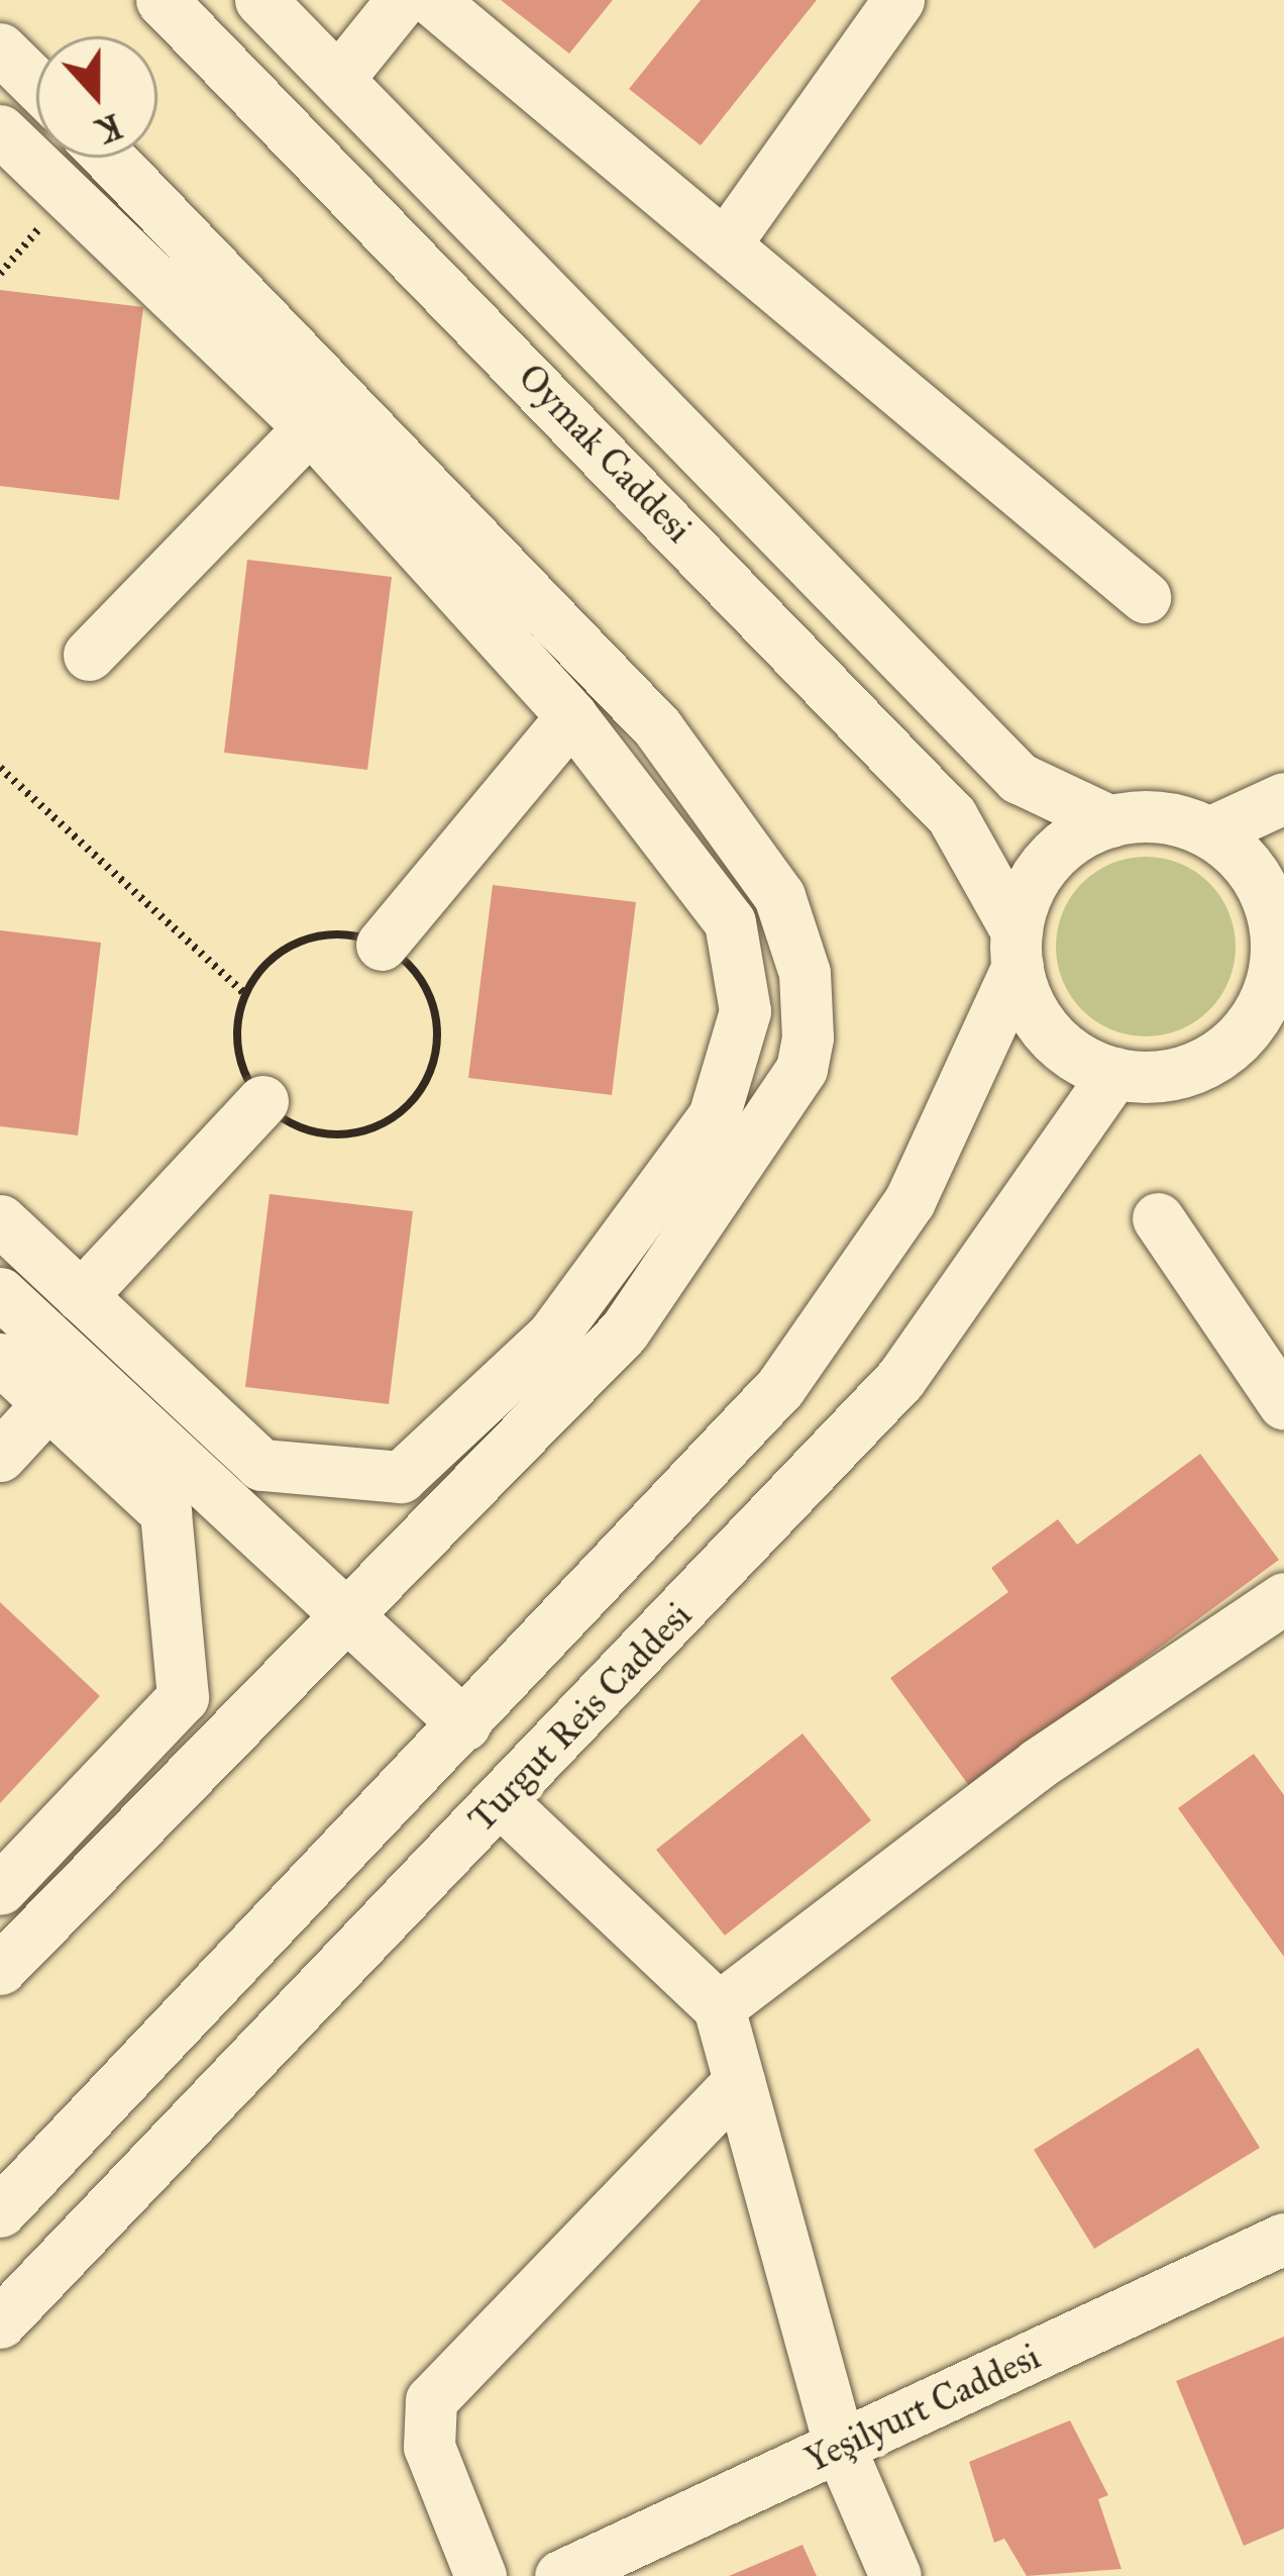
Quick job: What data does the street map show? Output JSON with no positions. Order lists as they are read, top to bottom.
{
  "streets": {
    "street": ["Oymak Caddesi", "Turgut Reis Caddesi", "Yeşilyurt Caddesi"]
  },
  "crossings": [
    ["Oymak Caddesi", "Turgut Reis Caddesi"]
  ],
  "north": "bottom"
}
